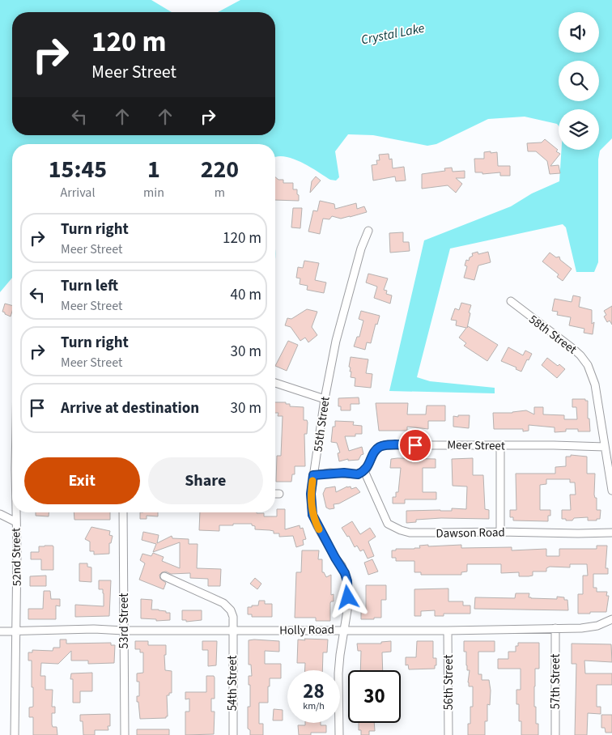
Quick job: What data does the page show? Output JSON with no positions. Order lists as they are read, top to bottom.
{
  "streets": {
    "street": [
      "58th Street",
      "55th Street",
      "Meer Street",
      "Dawson Road",
      "52nd Street",
      "53rd Street",
      "Holly Road",
      "57th Street",
      "56th Street",
      "54th Street"
    ]
  },
  "crossings": [
    ["58th Street", "Meer Street"],
    ["55th Street", "Holly Road"],
    ["Meer Street", "Dawson Road"],
    ["52nd Street", "Holly Road"],
    ["53rd Street", "Holly Road"],
    ["Holly Road", "57th Street"],
    ["Holly Road", "56th Street"],
    ["Holly Road", "54th Street"]
  ],
  "water": ["Crystal Lake"],
  "page": {
    "turn": ["120 m", "Meer Street"],
    "eta": [
      "15:45",
      "Arrival",
      "1",
      "min",
      "220",
      "m"
    ],
    "list": [
      {
        "name": "Turn right",
        "note": "Meer Street",
        "value": "120 m"
      },
      {
        "name": "Turn left",
        "note": "Meer Street",
        "value": "40 m"
      },
      {
        "name": "Turn right",
        "note": "Meer Street",
        "value": "30 m"
      },
      {
        "name": "Arrive at destination",
        "value": "30 m"
      }
    ],
    "buttons": ["Exit", "Share"],
    "speed": "28 km/h",
    "limit": "30"
  }
}
